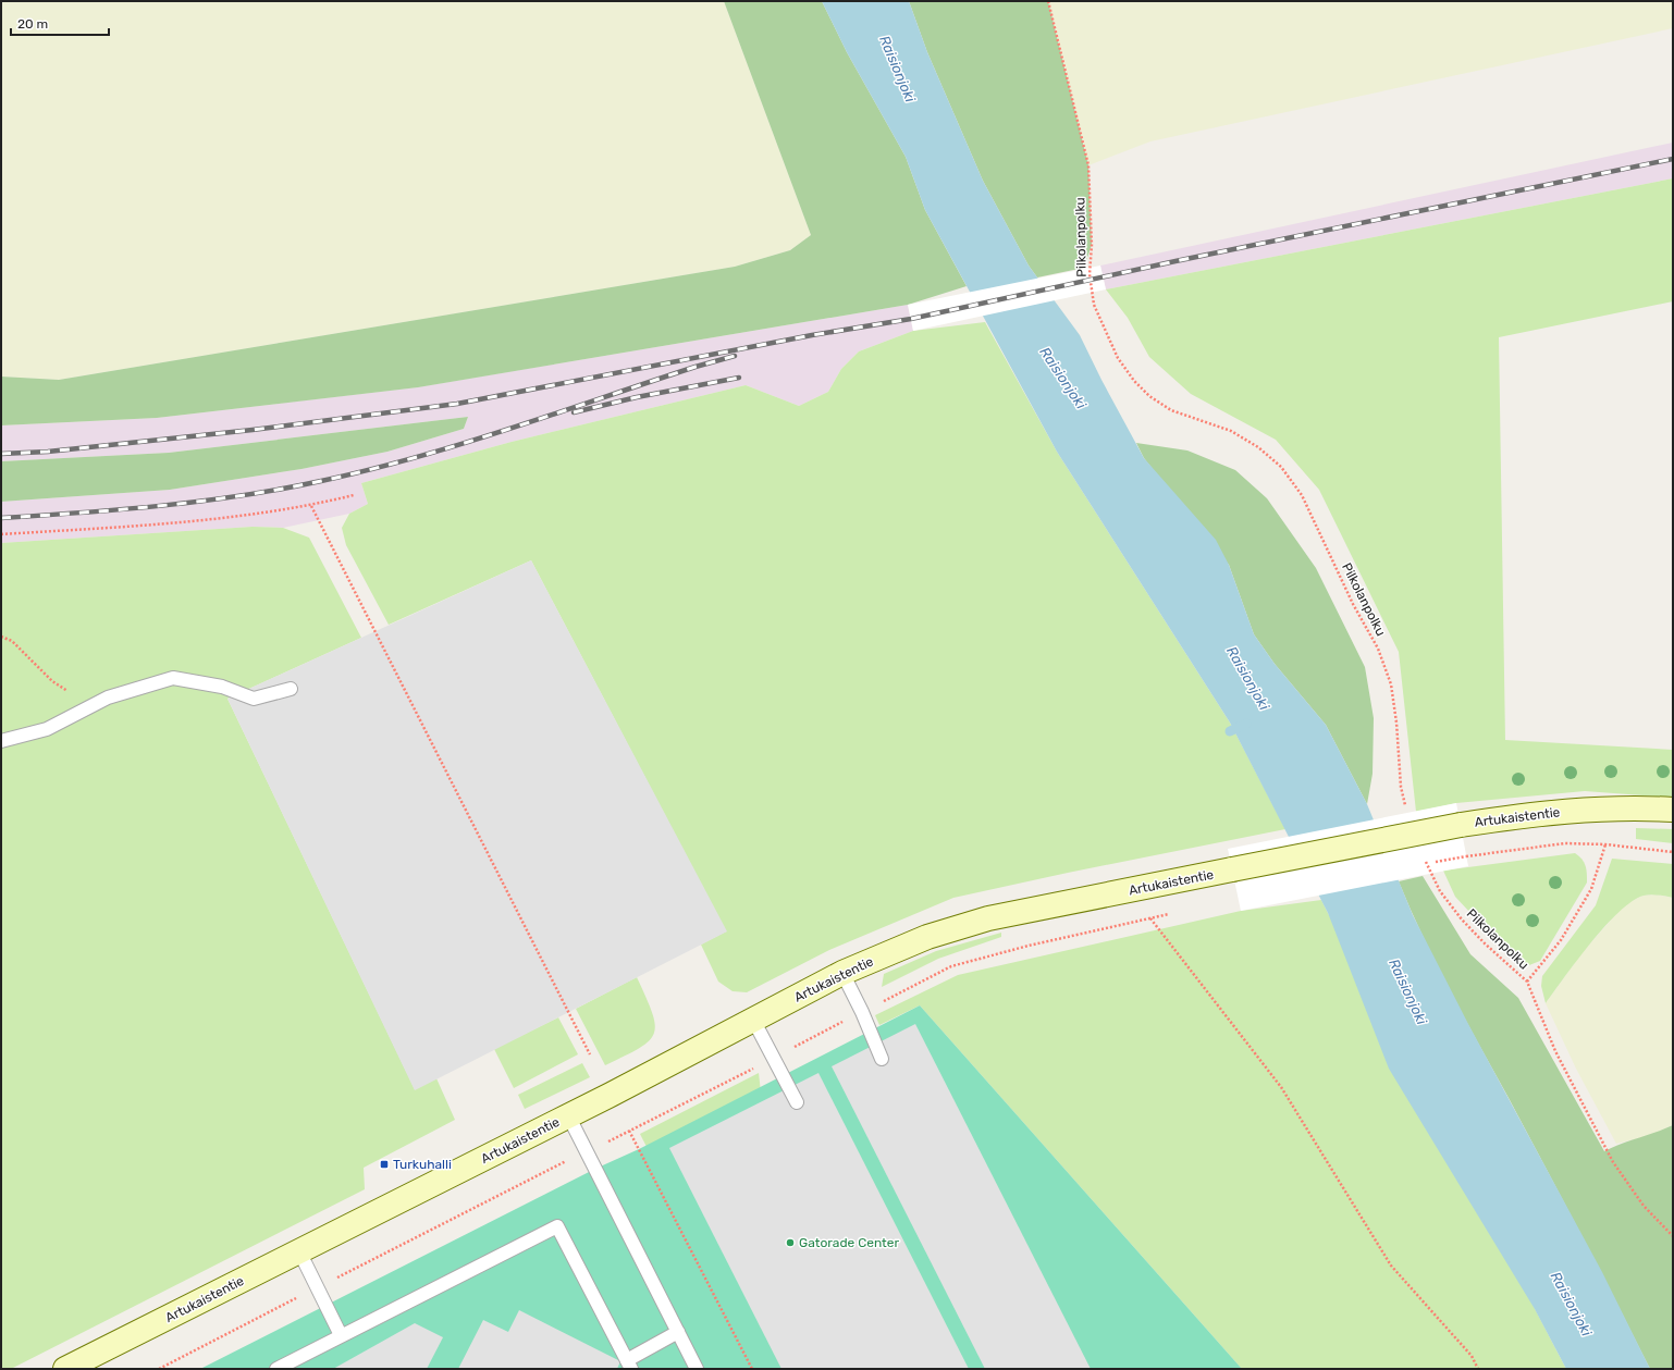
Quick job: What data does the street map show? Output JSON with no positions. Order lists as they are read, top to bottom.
{
  "streets": {
    "street": ["Artukaistentie"],
    "path": ["Pilkolanpolku"]
  },
  "water": ["Raisionjoki"],
  "places": {
    "transit": ["Turkuhalli"],
    "other": ["Gatorade Center"]
  },
  "scale_bar": "20 m"
}
